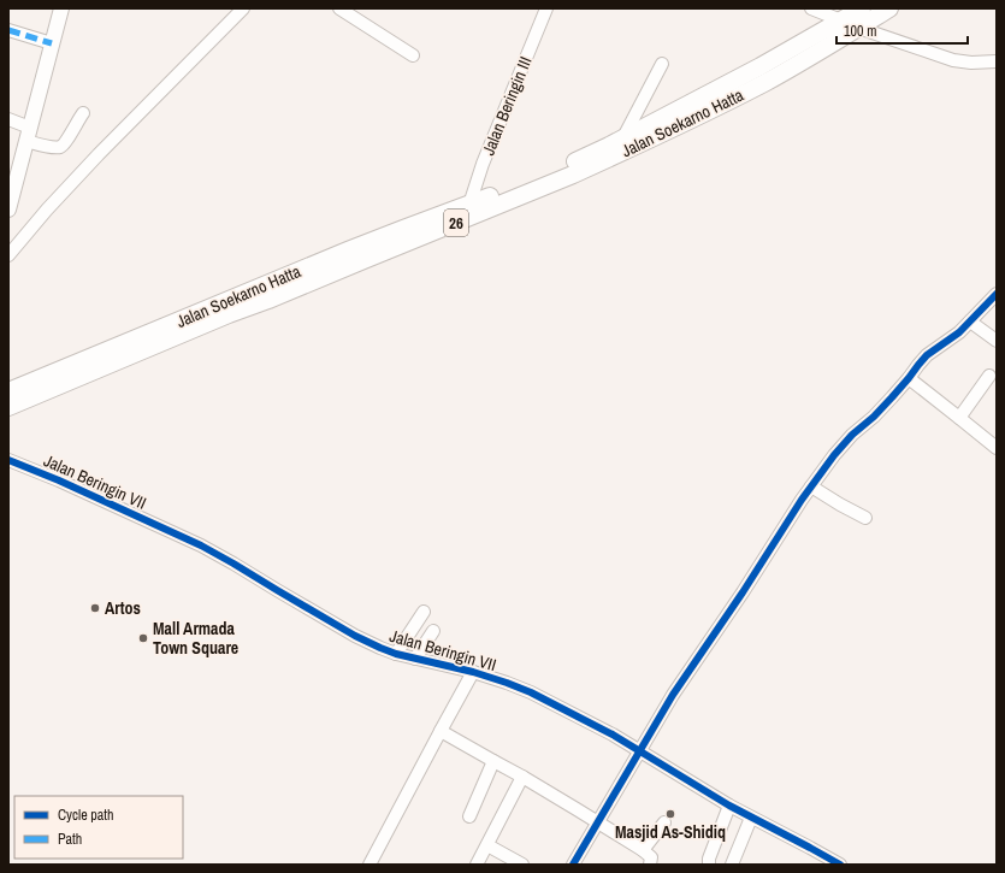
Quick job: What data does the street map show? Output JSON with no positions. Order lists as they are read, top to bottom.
{
  "streets": {
    "highway": ["Jalan Soekarno Hatta", "26"],
    "street": ["Jalan Beringin III", "Jalan Beringin VII"]
  },
  "crossings": [
    ["Jalan Beringin III", "Jalan Soekarno Hatta"]
  ],
  "places": ["Artos", "Mall Armada Town Square", "Masjid As-Shidiq"],
  "legend": ["Cycle path", "Path"],
  "scale_bar": "100 m"
}
